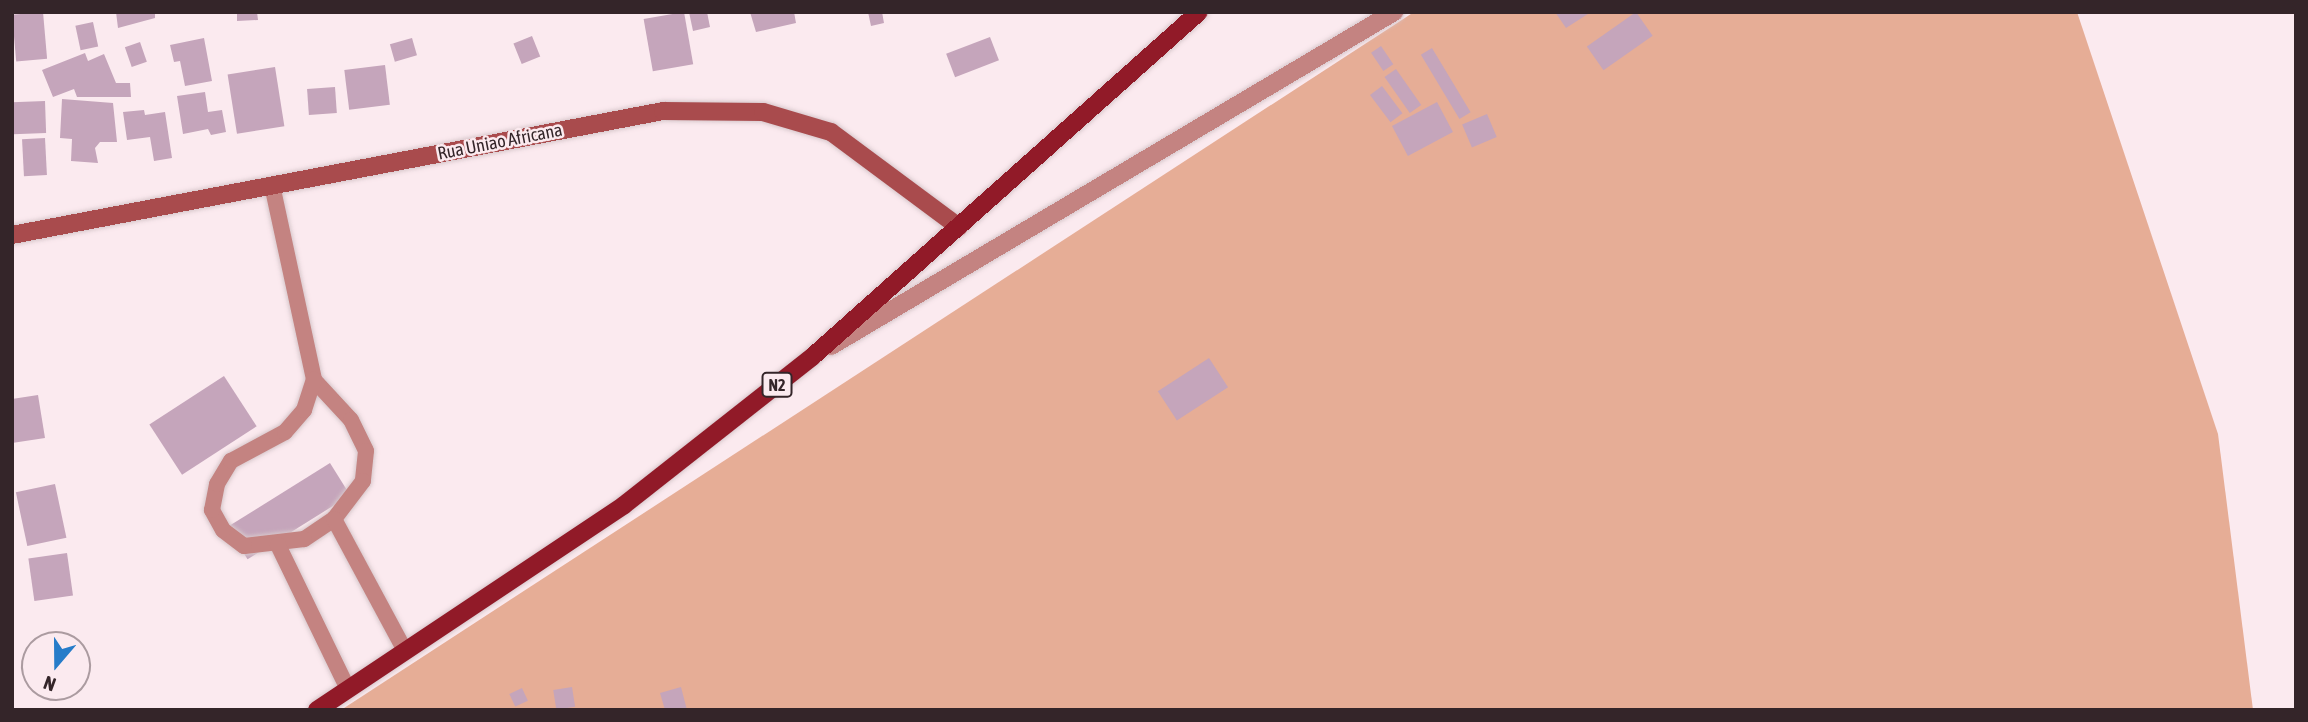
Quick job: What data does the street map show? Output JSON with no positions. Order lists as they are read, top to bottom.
{
  "streets": {
    "main road": ["Rua Uniao Africana", "N2"]
  },
  "crossings": [
    ["Rua Uniao Africana", "N2"]
  ],
  "north": "bottom"
}
